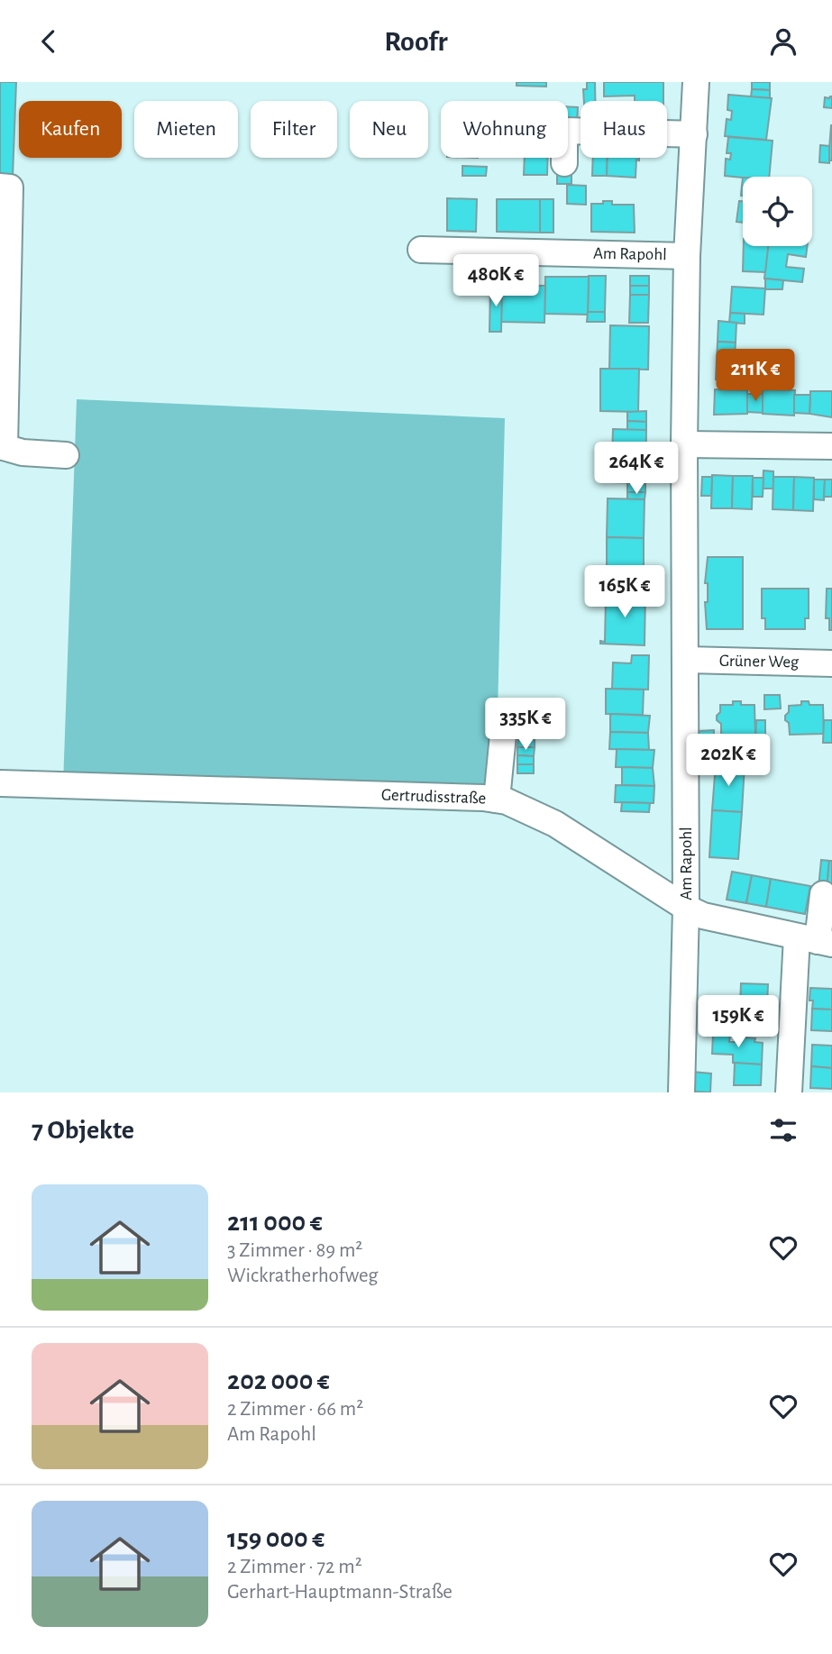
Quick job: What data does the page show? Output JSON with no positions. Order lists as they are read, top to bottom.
{
  "streets": {
    "street": ["Am Rapohl", "Grüner Weg", "Gertrudisstraße"]
  },
  "crossings": [
    ["Am Rapohl", "Grüner Weg"],
    ["Am Rapohl", "Gertrudisstraße"]
  ],
  "page": {
    "header": "Roofr",
    "chip": [
      "Kaufen",
      "Mieten",
      "Filter",
      "Neu",
      "Wohnung",
      "Haus"
    ],
    "price": [
      "480K €",
      "211K €",
      "264K €",
      "165K €",
      "335K €",
      "202K €",
      "159K €"
    ],
    "heading": "7 Objekte",
    "list": [
      {
        "name": "211 000 €",
        "note": "3 Zimmer · 89 m² · Wickratherhofweg"
      },
      {
        "name": "202 000 €",
        "note": "2 Zimmer · 66 m² · Am Rapohl"
      },
      {
        "name": "159 000 €",
        "note": "2 Zimmer · 72 m² · Gerhart-Hauptmann-Straße"
      }
    ]
  }
}
